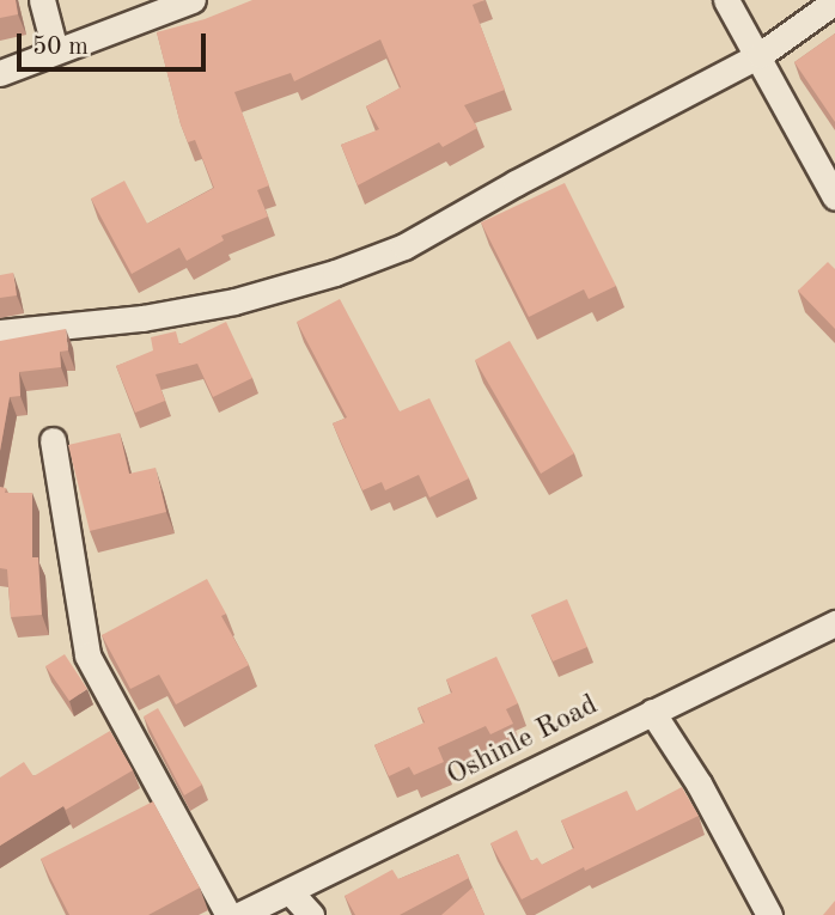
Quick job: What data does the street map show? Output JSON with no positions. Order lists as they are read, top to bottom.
{
  "streets": {
    "street": ["Oshinle Road"]
  },
  "scale_bar": "50 m"
}
